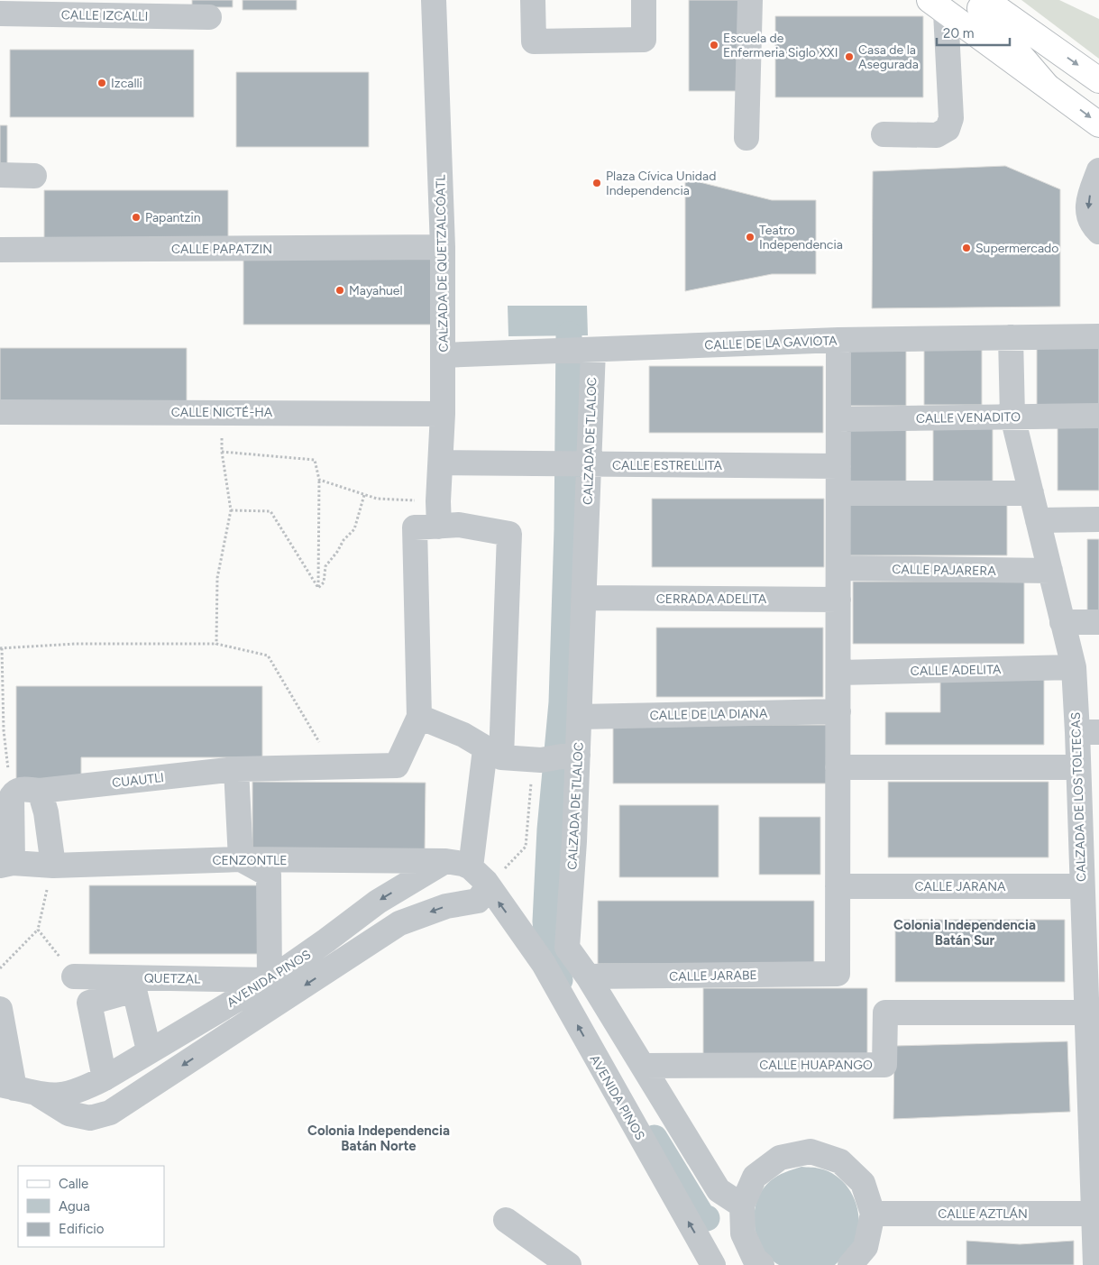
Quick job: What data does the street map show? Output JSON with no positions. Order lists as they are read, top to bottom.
{
  "streets": {
    "street": [
      "CALLE IZCALLI",
      "CALLE PAPATZIN",
      "CALZADA DE QUETZALCÓATL",
      "CALLE DE LA GAVIOTA",
      "CALLE NICTÉ-HA",
      "CALLE VENADITO",
      "CALZADA DE TLALOC",
      "CALLE ESTRELLITA",
      "CALLE PAJARERA",
      "CERRADA ADELITA",
      "CALLE ADELITA",
      "CALLE DE LA DIANA",
      "CUAUTLI",
      "CALZADA DE LOS TOLTECAS",
      "CENZONTLE",
      "CALLE JARANA",
      "CALLE JARABE",
      "QUETZAL",
      "AVENIDA PINOS",
      "CALLE HUAPANGO",
      "CALLE AZTLÁN"
    ]
  },
  "crossings": [
    ["CALLE PAPATZIN", "CALZADA DE QUETZALCÓATL"],
    ["CALZADA DE QUETZALCÓATL", "CALLE DE LA GAVIOTA"],
    ["CALZADA DE QUETZALCÓATL", "CALLE NICTÉ-HA"],
    ["CALZADA DE QUETZALCÓATL", "CALLE ESTRELLITA"],
    ["CALLE DE LA GAVIOTA", "CALZADA DE TLALOC"],
    ["CALLE DE LA GAVIOTA", "CALZADA DE LOS TOLTECAS"],
    ["CALLE VENADITO", "CALZADA DE LOS TOLTECAS"],
    ["CALZADA DE TLALOC", "CALLE ESTRELLITA"],
    ["CALZADA DE TLALOC", "CERRADA ADELITA"],
    ["CALZADA DE TLALOC", "CALLE DE LA DIANA"],
    ["CALZADA DE TLALOC", "CALLE JARABE"],
    ["CALZADA DE TLALOC", "CALLE HUAPANGO"],
    ["CALLE PAJARERA", "CALZADA DE LOS TOLTECAS"],
    ["CALLE ADELITA", "CALZADA DE LOS TOLTECAS"],
    ["CALZADA DE LOS TOLTECAS", "CALLE JARANA"],
    ["CALZADA DE LOS TOLTECAS", "CALLE HUAPANGO"],
    ["CALZADA DE LOS TOLTECAS", "CALLE AZTLÁN"],
    ["CENZONTLE", "AVENIDA PINOS"],
    ["CALLE JARANA", "CALLE JARABE"],
    ["QUETZAL", "AVENIDA PINOS"]
  ],
  "districts": ["Colonia Independencia Batán Sur", "Colonia Independencia Batán Norte"],
  "places": [
    "Escuela de Enfermeria Siglo XXI",
    "Casa de la Asegurada",
    "Izcalli",
    "Plaza Cívica Unidad Independencia",
    "Papantzin",
    "Teatro Independencia",
    "Supermercado",
    "Mayahuel"
  ],
  "legend": ["Calle", "Agua", "Edificio"],
  "scale_bar": "20 m"
}
